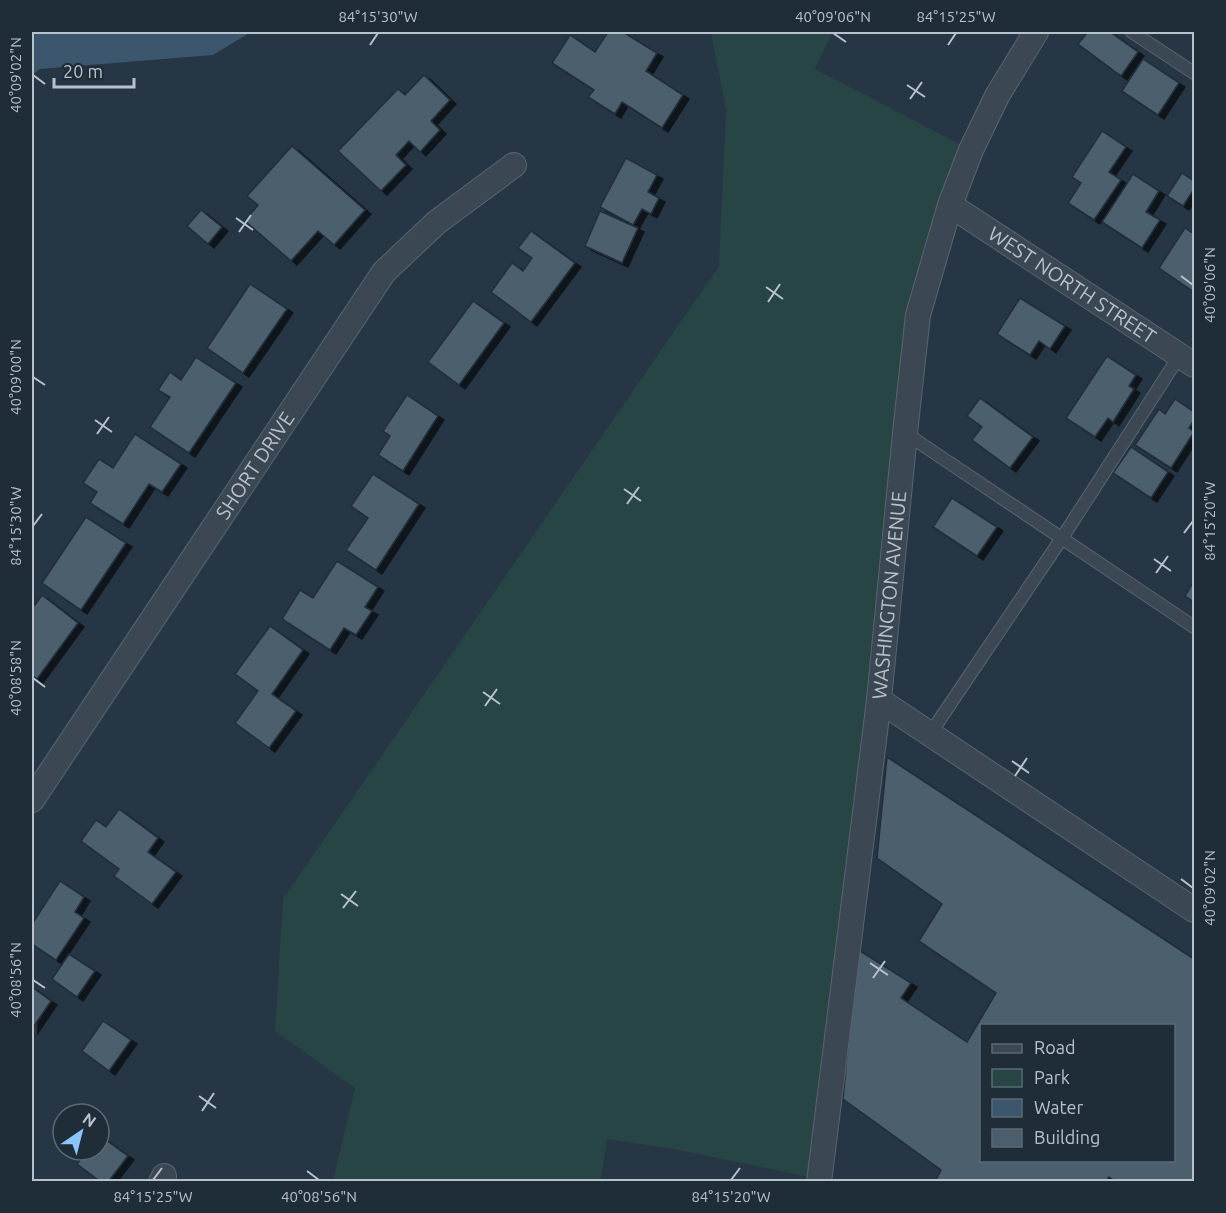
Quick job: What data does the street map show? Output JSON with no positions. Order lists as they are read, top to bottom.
{
  "streets": {
    "street": ["WEST NORTH STREET", "SHORT DRIVE", "WASHINGTON AVENUE"]
  },
  "crossings": [
    ["WEST NORTH STREET", "WASHINGTON AVENUE"]
  ],
  "legend": [
    "Road",
    "Park",
    "Water",
    "Building"
  ],
  "scale_bar": "20 m",
  "north": "top right",
  "coordinates": [
    "84°15'30\"W",
    "40°09'06\"N",
    "84°15'25\"W",
    "40°09'02\"N",
    "40°09'00\"N",
    "84°15'20\"W",
    "40°08'58\"N",
    "40°08'56\"N"
  ]
}
